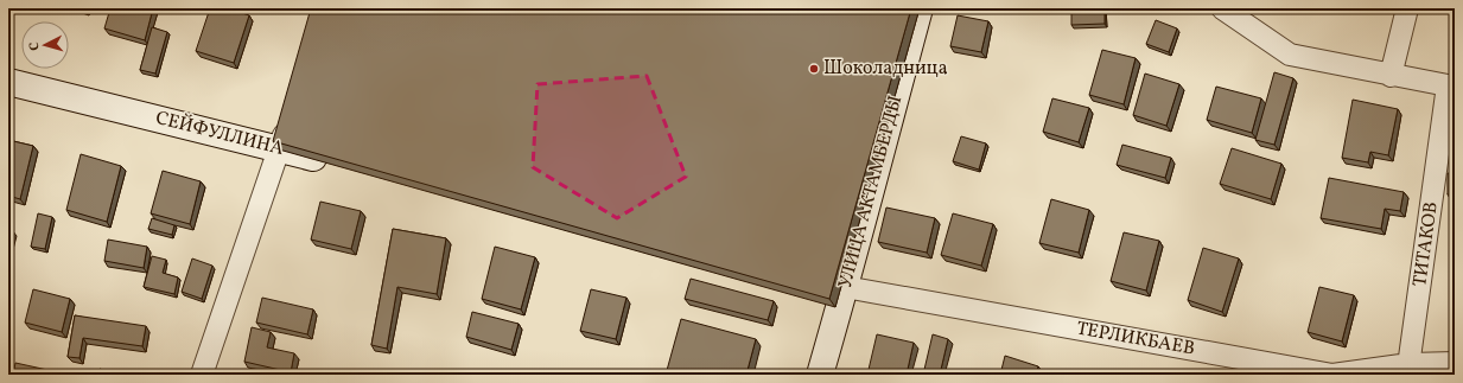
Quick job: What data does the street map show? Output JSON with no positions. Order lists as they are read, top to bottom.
{
  "streets": {
    "main road": ["СЕЙФУЛЛИНА", "УЛИЦА АКТАМБЕРДЫ"],
    "street": ["ТИТАКОВ", "ТЕРЛИКБАЕВ"]
  },
  "crossings": [
    ["УЛИЦА АКТАМБЕРДЫ", "ТЕРЛИКБАЕВ"],
    ["ТИТАКОВ", "ТЕРЛИКБАЕВ"]
  ],
  "places": ["Шоколадница"],
  "north": "left"
}
